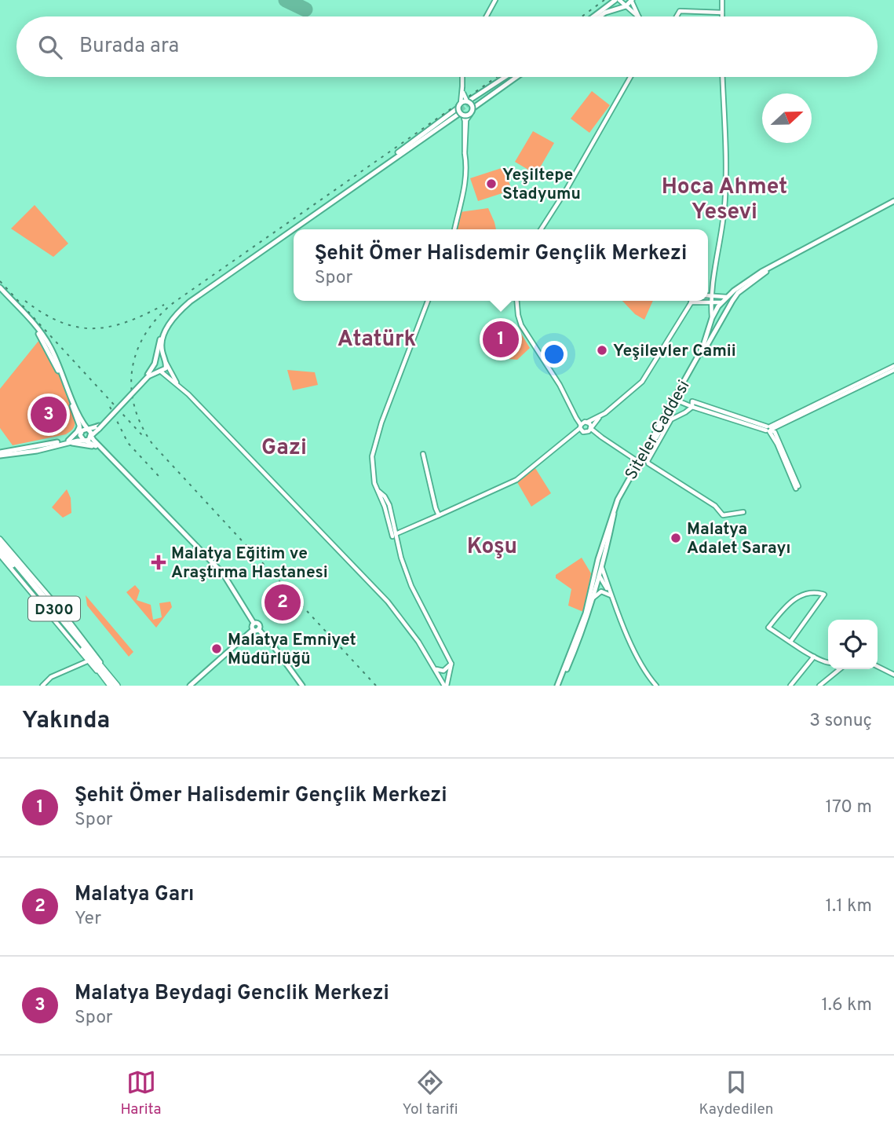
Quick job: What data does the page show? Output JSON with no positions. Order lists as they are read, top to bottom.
{
  "streets": {
    "highway": ["D300"],
    "main road": ["Siteler Caddesi"]
  },
  "districts": [
    "Hoca Ahmet Yesevi",
    "Atatürk",
    "Gazi",
    "Koşu"
  ],
  "places": {
    "other": [
      "Yeşiltepe Stadyumu",
      "Yeşilevler Camii",
      "Malatya Adalet Sarayı",
      "Malatya Emniyet Müdürlüğü"
    ],
    "health": ["Malatya Eğitim ve Araştırma Hastanesi"]
  },
  "north": "right",
  "page": {
    "search": "Burada ara",
    "popup": ["Şehit Ömer Halisdemir Gençlik Merkezi", "Spor"],
    "pins": ["1", "3", "2"],
    "heading": ["Yakında", "3 sonuç"],
    "list": [
      {
        "mark": "1",
        "name": "Şehit Ömer Halisdemir Gençlik Merkezi",
        "note": "Spor",
        "value": "170 m"
      },
      {
        "mark": "2",
        "name": "Malatya Garı",
        "note": "Yer",
        "value": "1.1 km"
      },
      {
        "mark": "3",
        "name": "Malatya Beydagi Genclik Merkezi",
        "note": "Spor",
        "value": "1.6 km"
      }
    ],
    "nav": ["Harita", "Yol tarifi", "Kaydedilen"]
  }
}
